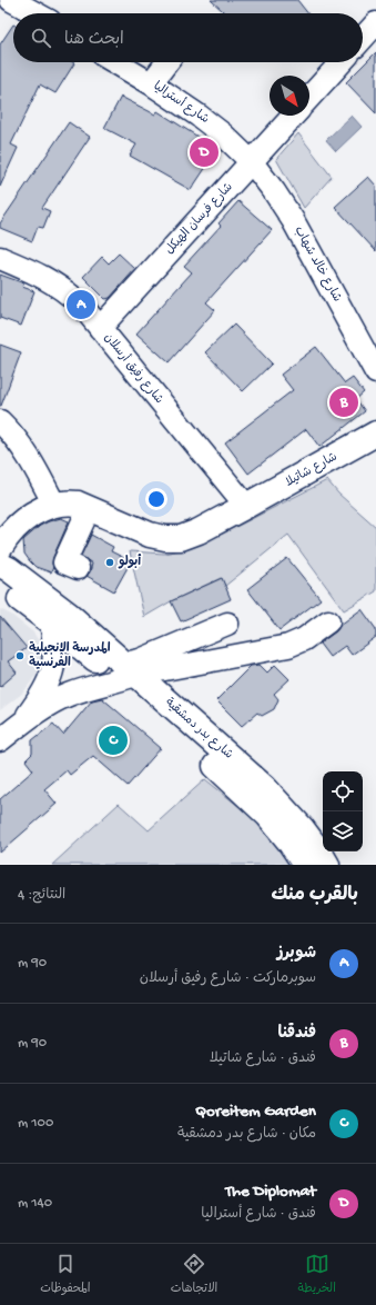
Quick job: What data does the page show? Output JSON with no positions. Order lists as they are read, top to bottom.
{
  "streets": {
    "main road": ["شارع شاتيلا", "شارع بدر دمشقية"],
    "street": [
      "شارع أستراليا",
      "شارع فرسان الهيكل",
      "شارع خالد شهاب",
      "شارع رفيق أرسلان"
    ]
  },
  "crossings": [
    ["شارع أستراليا", "شارع فرسان الهيكل"],
    ["شارع أستراليا", "شارع خالد شهاب"],
    ["شارع فرسان الهيكل", "شارع خالد شهاب"],
    ["شارع فرسان الهيكل", "شارع رفيق أرسلان"],
    ["شارع رفيق أرسلان", "شارع شاتيلا"]
  ],
  "places": ["أبولو", "المدرسة الإنجيلية الفرنسية"],
  "north": "bottom right",
  "page": {
    "search": "ابحث هنا",
    "pins": [
      "D",
      "A",
      "B",
      "C"
    ],
    "heading": ["بالقرب منك", "النتائج: 4"],
    "list": [
      {
        "mark": "A",
        "name": "شوبرز",
        "note": "سوبرماركت · شارع رفيق أرسلان",
        "value": "90 m"
      },
      {
        "mark": "B",
        "name": "فندقنا",
        "note": "فندق · شارع شاتيلا",
        "value": "90 m"
      },
      {
        "mark": "C",
        "name": "Qoreitem Garden",
        "note": "مكان · شارع بدر دمشقية",
        "value": "100 m"
      },
      {
        "mark": "D",
        "name": "The Diplomat",
        "note": "فندق · شارع أستراليا",
        "value": "140 m"
      }
    ],
    "nav": ["الخريطة", "الاتجاهات", "المحفوظات"]
  }
}
